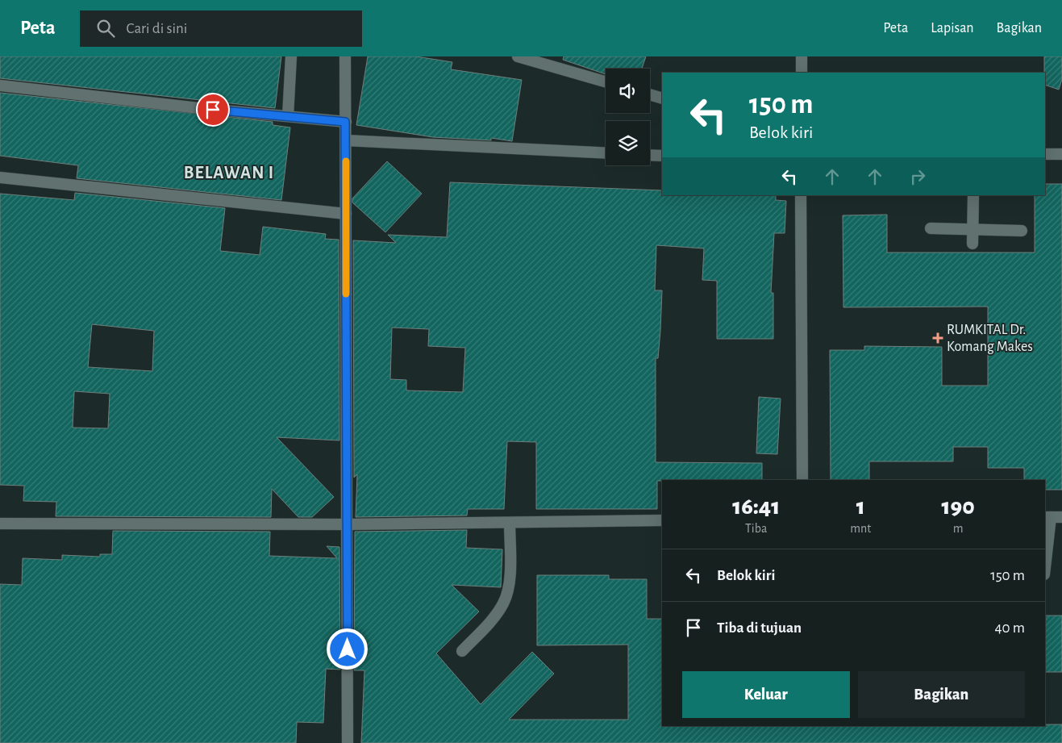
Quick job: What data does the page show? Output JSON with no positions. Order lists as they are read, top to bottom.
{
  "districts": ["BELAWAN I"],
  "places": {
    "health": ["RUMKITAL Dr. Komang Makes"]
  },
  "page": {
    "header": "Peta",
    "search": "Cari di sini",
    "nav": ["Peta", "Lapisan", "Bagikan"],
    "turn": ["150 m", "Belok kiri"],
    "eta": [
      "16:41",
      "Tiba",
      "1",
      "mnt",
      "190",
      "m"
    ],
    "list": [
      {
        "name": "Belok kiri",
        "value": "150 m"
      },
      {
        "name": "Tiba di tujuan",
        "value": "40 m"
      }
    ],
    "buttons": ["Keluar", "Bagikan"]
  }
}
